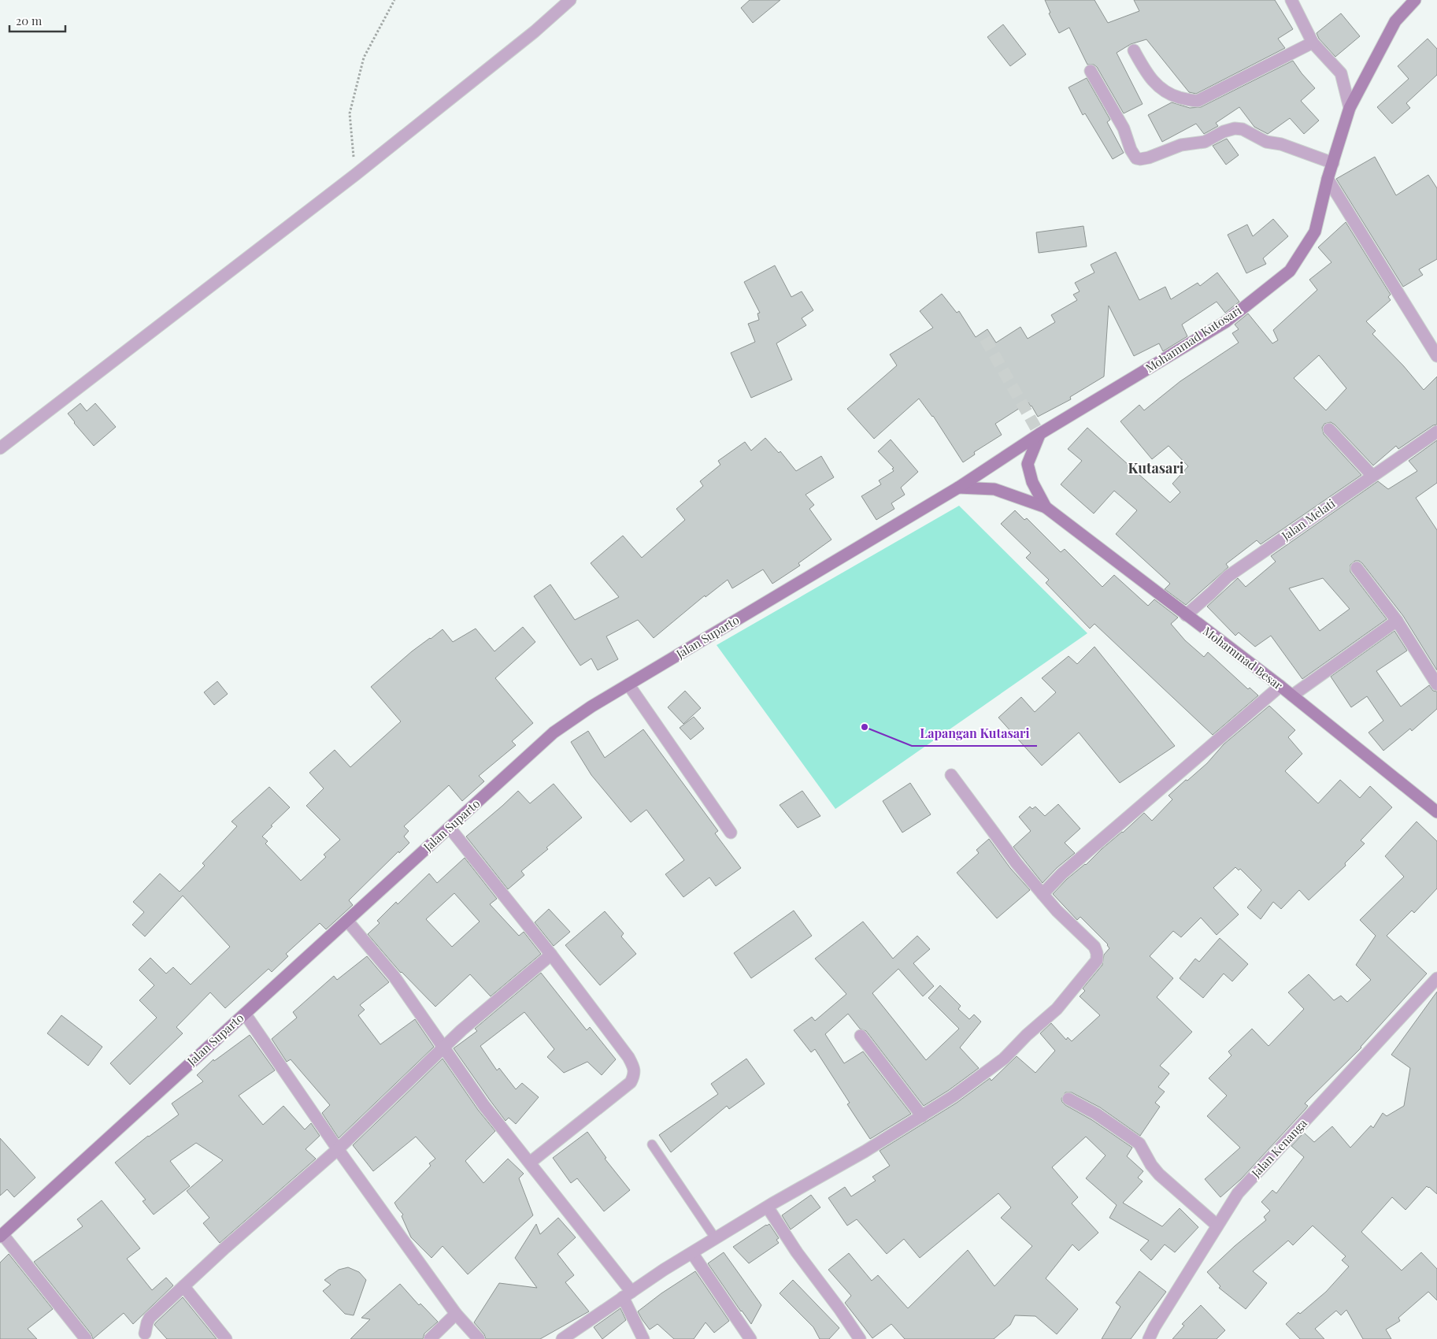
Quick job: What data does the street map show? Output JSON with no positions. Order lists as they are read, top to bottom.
{
  "streets": {
    "street": [
      "Mohammad Kutosari",
      "Jalan Melati",
      "Jalan Suparto",
      "Mohammad Besar",
      "Jalan Kenanga"
    ]
  },
  "crossings": [
    ["Mohammad Kutosari", "Jalan Suparto"],
    ["Jalan Melati", "Mohammad Besar"]
  ],
  "districts": ["Kutasari"],
  "places": ["Lapangan Kutasari"],
  "scale_bar": "20 m"
}
